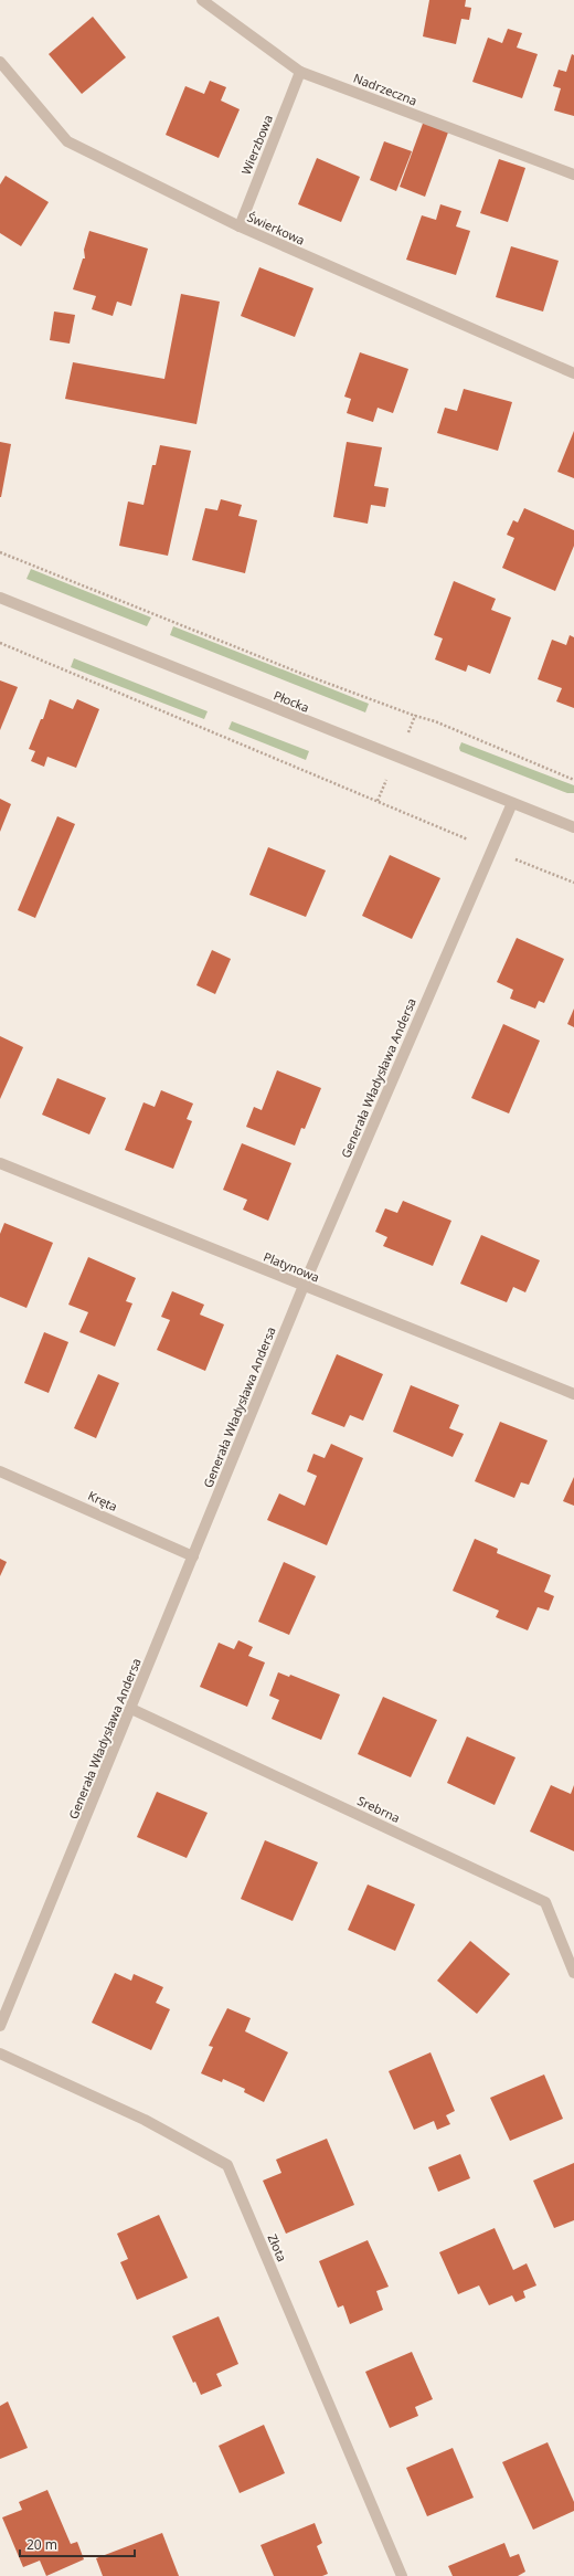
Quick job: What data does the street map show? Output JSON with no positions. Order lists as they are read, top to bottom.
{
  "streets": {
    "street": [
      "Nadrzeczna",
      "Wierzbowa",
      "Świerkowa",
      "Płocka",
      "Generała Władysława Andersa",
      "Platynowa",
      "Kręta",
      "Srebrna",
      "Złota"
    ]
  },
  "crossings": [
    ["Nadrzeczna", "Wierzbowa"],
    ["Wierzbowa", "Świerkowa"],
    ["Płocka", "Generała Władysława Andersa"],
    ["Generała Władysława Andersa", "Platynowa"],
    ["Generała Władysława Andersa", "Kręta"],
    ["Generała Władysława Andersa", "Srebrna"]
  ],
  "scale_bar": "20 m"
}
